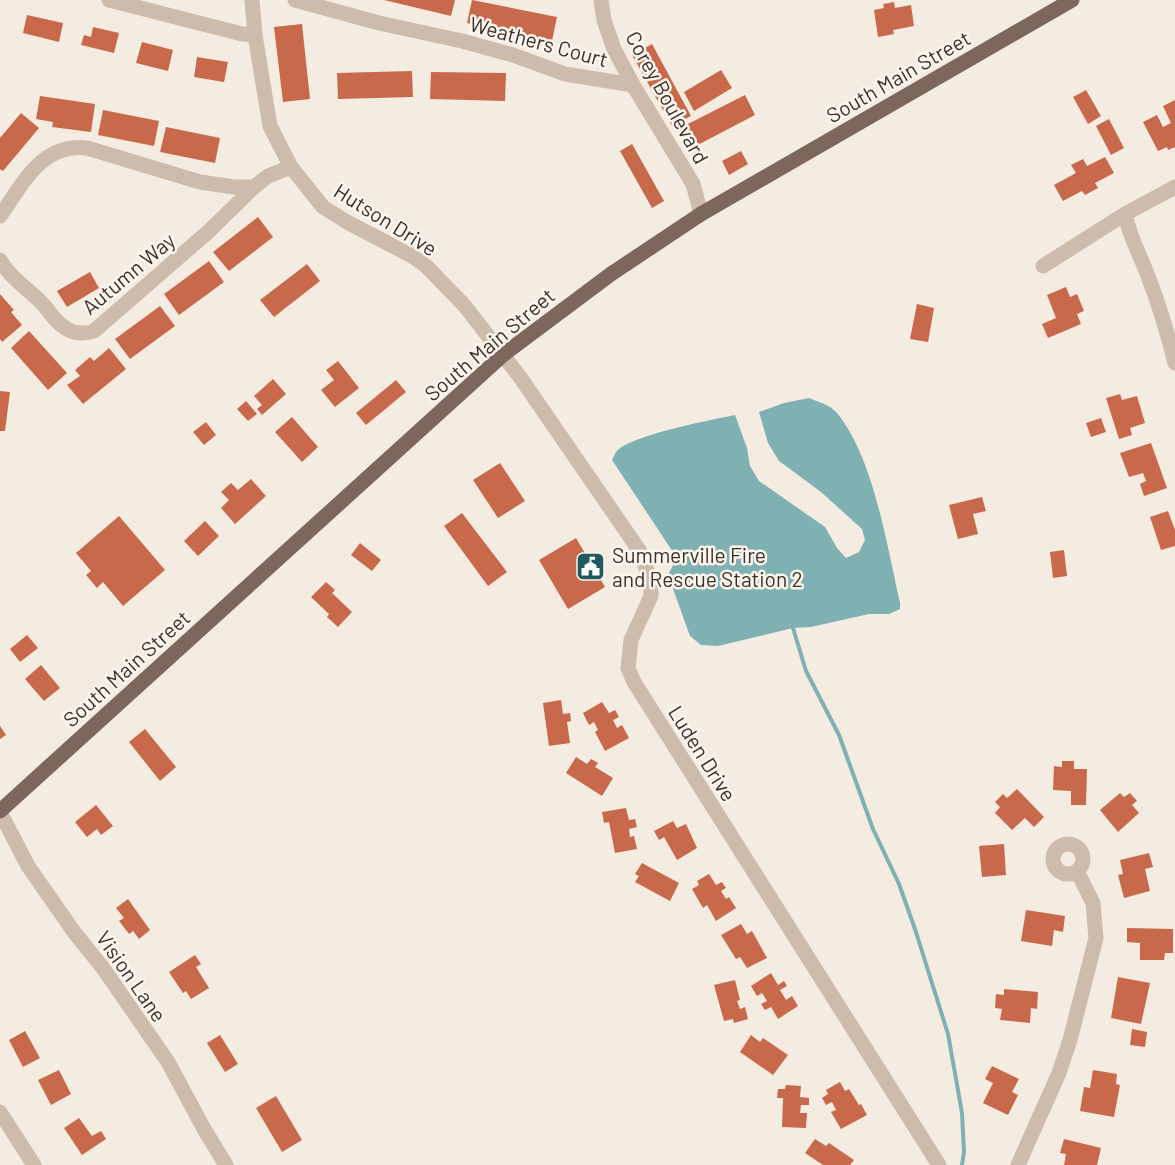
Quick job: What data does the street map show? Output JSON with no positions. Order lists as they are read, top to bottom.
{
  "streets": {
    "main road": ["South Main Street"],
    "street": [
      "Weathers Court",
      "Corey Boulevard",
      "Hutson Drive",
      "Autumn Way",
      "Luden Drive",
      "Vision Lane"
    ]
  },
  "crossings": [
    ["Weathers Court", "Corey Boulevard"],
    ["South Main Street", "Corey Boulevard"],
    ["South Main Street", "Hutson Drive"],
    ["South Main Street", "Luden Drive"],
    ["South Main Street", "Vision Lane"],
    ["Hutson Drive", "Autumn Way"],
    ["Hutson Drive", "Luden Drive"]
  ],
  "places": {
    "public building": ["Summerville Fire and Rescue Station 2"]
  }
}
